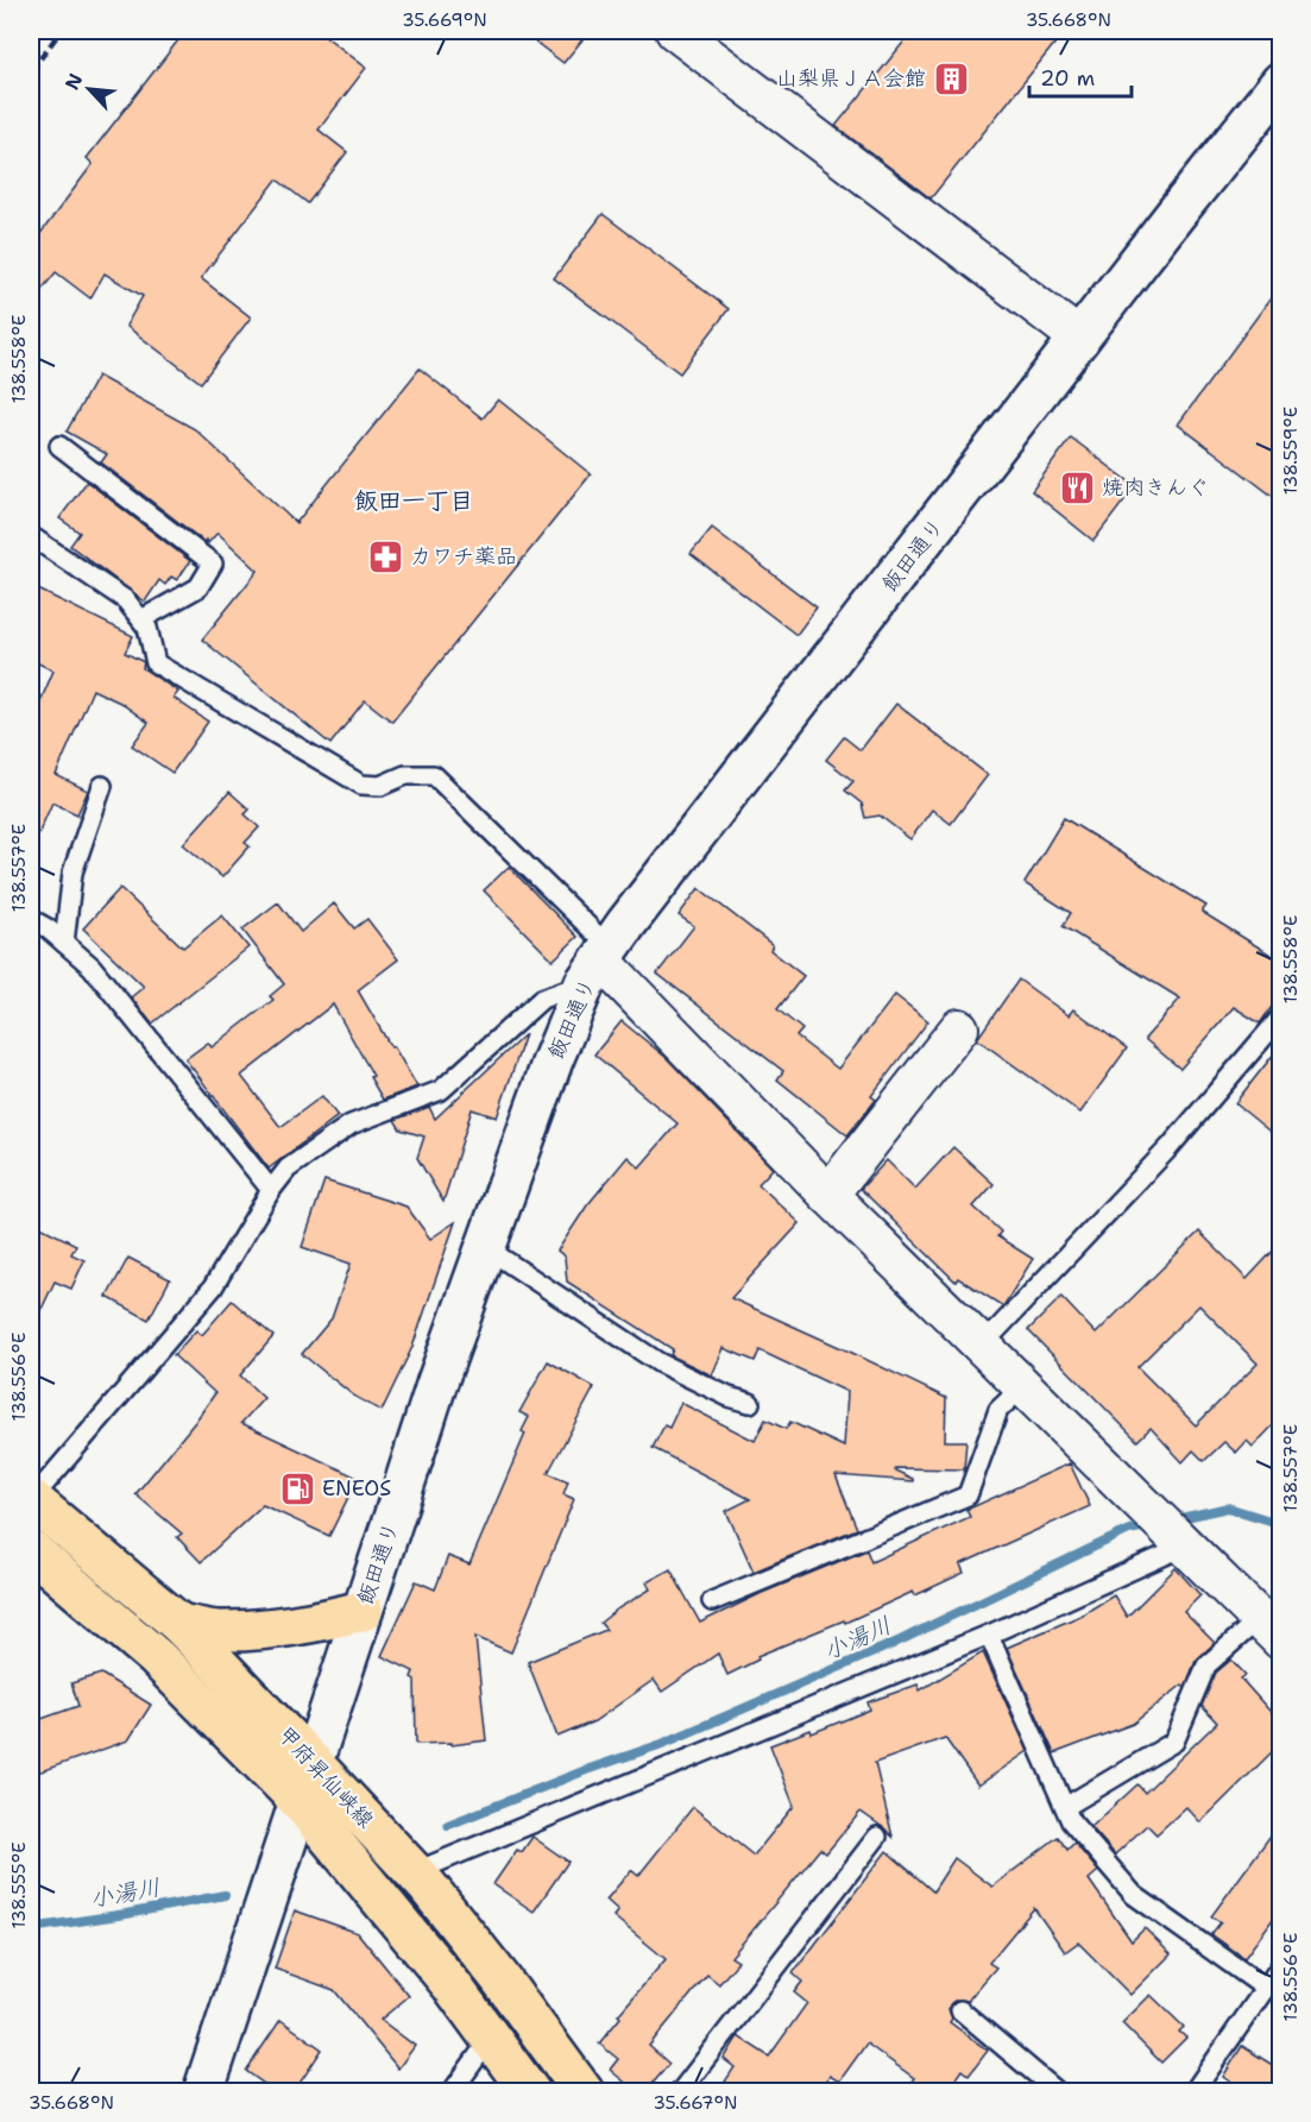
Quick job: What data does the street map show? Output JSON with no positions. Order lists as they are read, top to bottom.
{
  "streets": {
    "main road": ["飯田通り", "甲府昇仙峡線"]
  },
  "crossings": [
    ["飯田通り", "甲府昇仙峡線"]
  ],
  "districts": ["飯田一丁目"],
  "water": ["小湯川"],
  "places": {
    "building": ["山梨県ＪＡ会館"],
    "restaurant": ["焼肉きんぐ"],
    "pharmacy": ["カワチ薬品"],
    "fuel station": ["ENEOS"]
  },
  "scale_bar": "20 m",
  "north": "top left",
  "coordinates": [
    "35.669°N",
    "35.668°N",
    "138.558°E",
    "138.559°E",
    "138.557°E",
    "138.556°E",
    "138.555°E",
    "35.667°N"
  ]
}
